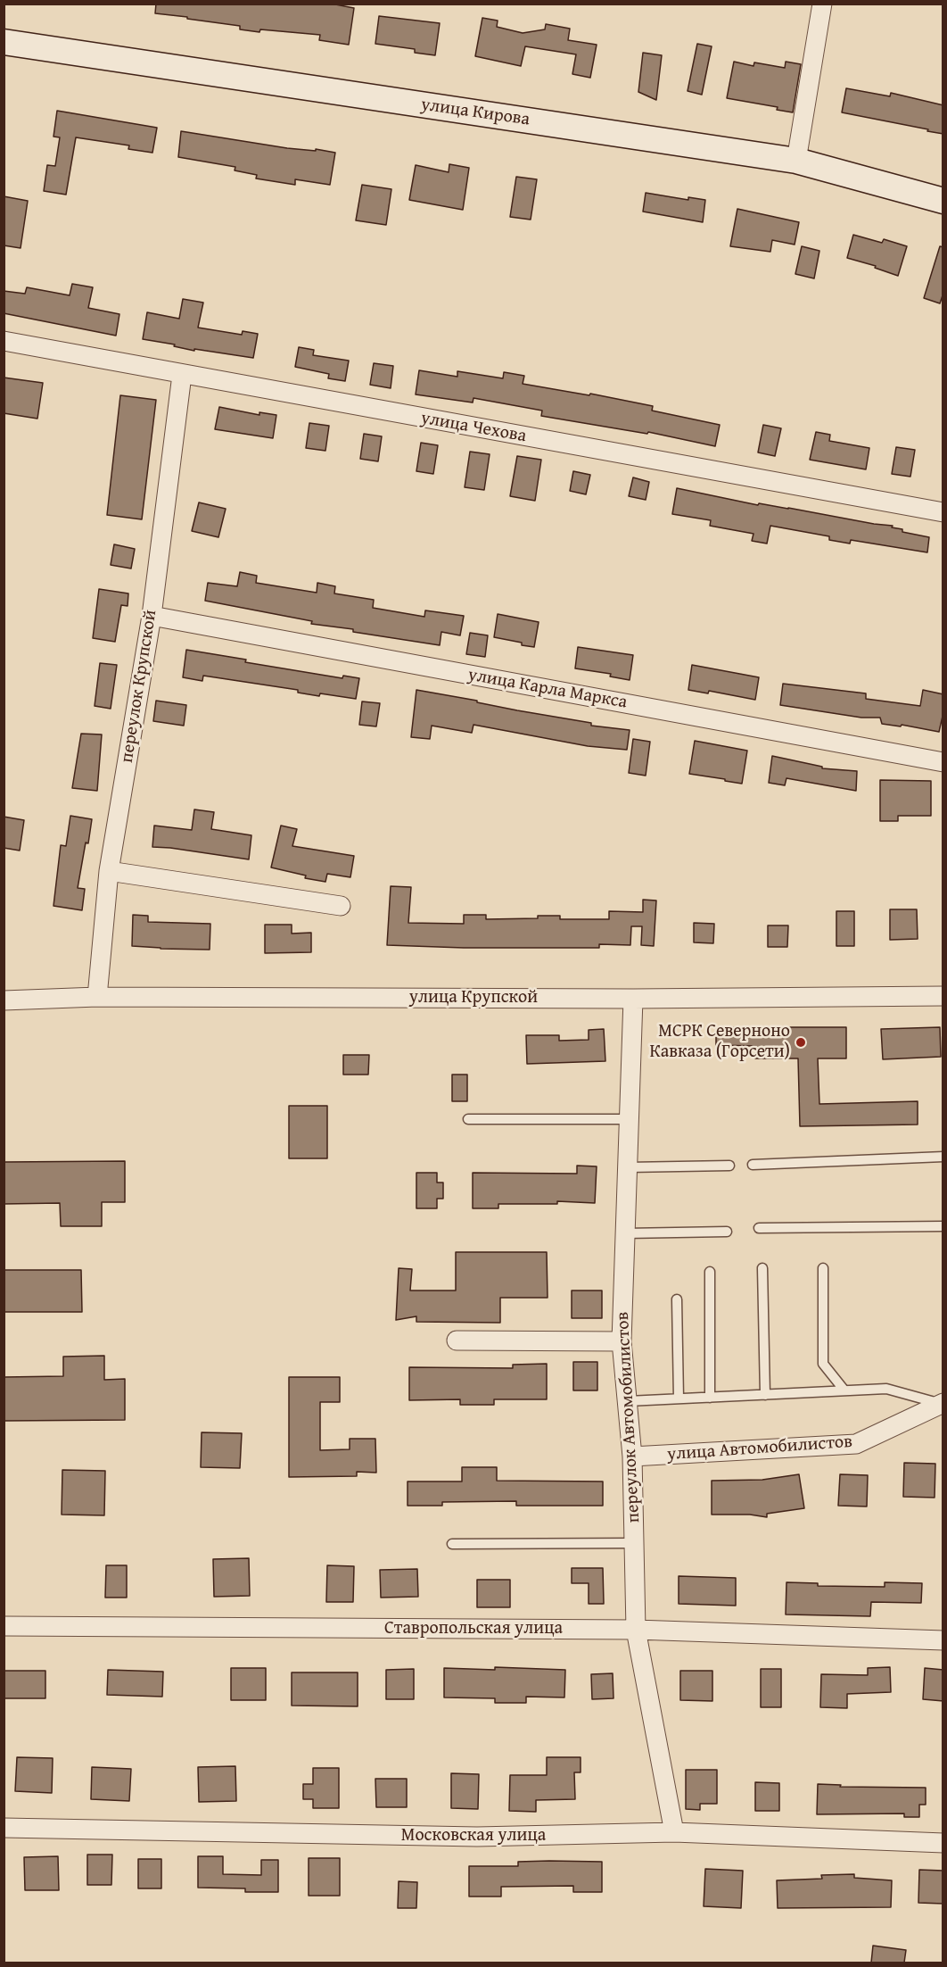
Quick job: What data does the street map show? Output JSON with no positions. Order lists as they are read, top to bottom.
{
  "streets": {
    "main road": ["улица Кирова"],
    "street": [
      "улица Чехова",
      "переулок Крупской",
      "улица Карла Маркса",
      "улица Крупской",
      "переулок Автомобилистов",
      "улица Автомобилистов",
      "Ставропольская улица",
      "Московская улица"
    ]
  },
  "crossings": [
    ["улица Чехова", "переулок Крупской"],
    ["переулок Крупской", "улица Карла Маркса"],
    ["переулок Крупской", "улица Крупской"],
    ["улица Крупской", "переулок Автомобилистов"],
    ["переулок Автомобилистов", "улица Автомобилистов"],
    ["переулок Автомобилистов", "Ставропольская улица"],
    ["переулок Автомобилистов", "Московская улица"]
  ],
  "places": ["МСРК Северноно Кавказа (Горсети)"]
}
